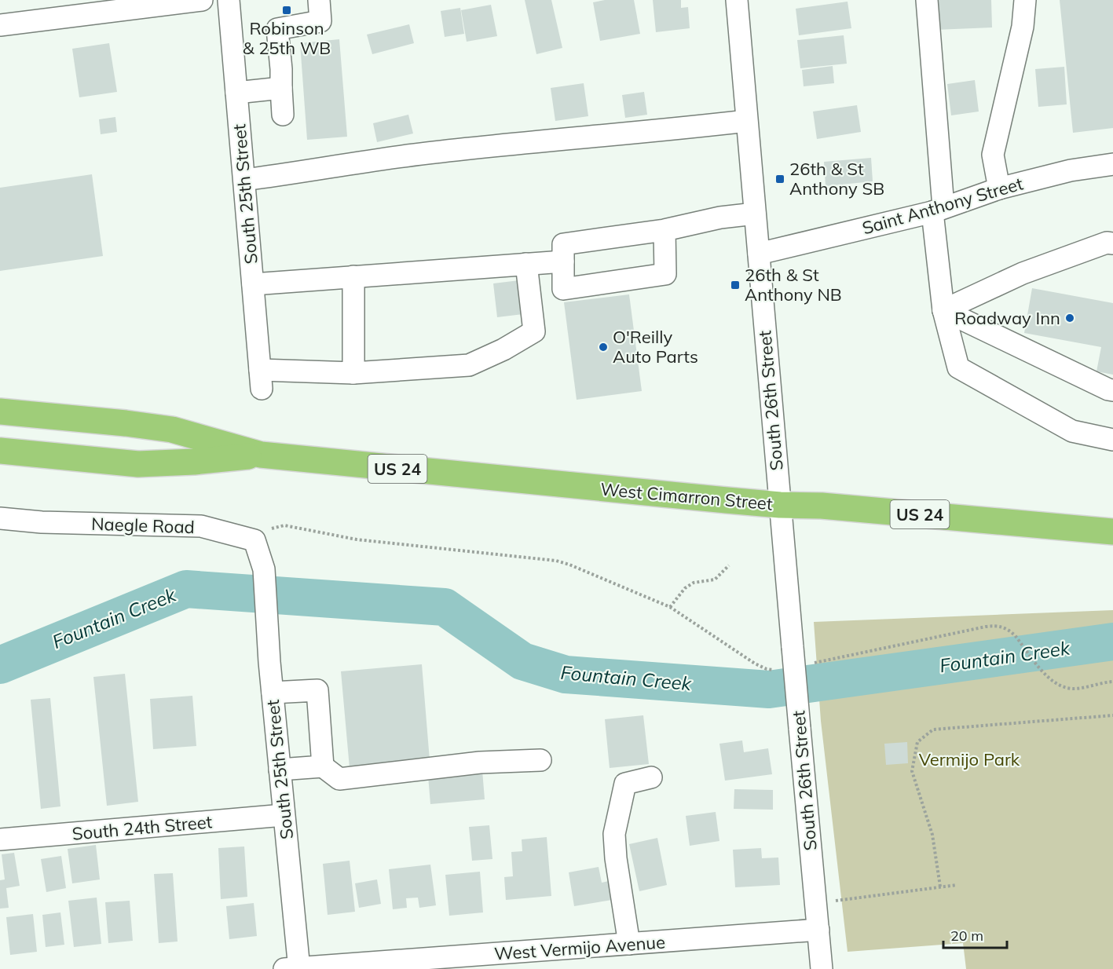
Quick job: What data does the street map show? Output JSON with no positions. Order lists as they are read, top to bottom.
{
  "streets": {
    "highway": ["US 24", "West Cimarron Street"],
    "street": [
      "South 25th Street",
      "Saint Anthony Street",
      "South 26th Street",
      "Naegle Road",
      "South 24th Street",
      "West Vermijo Avenue"
    ]
  },
  "crossings": [
    ["South 25th Street", "Naegle Road"],
    ["South 25th Street", "South 24th Street"],
    ["South 25th Street", "West Vermijo Avenue"],
    ["Saint Anthony Street", "South 26th Street"],
    ["South 26th Street", "West Cimarron Street"],
    ["South 26th Street", "West Vermijo Avenue"]
  ],
  "water": ["Fountain Creek"],
  "parks": ["Vermijo Park"],
  "places": {
    "transit": ["Robinson & 25th WB", "26th & St Anthony SB", "26th & St Anthony NB"],
    "other": ["Roadway Inn", "O'Reilly Auto Parts"]
  },
  "scale_bar": "20 m"
}
